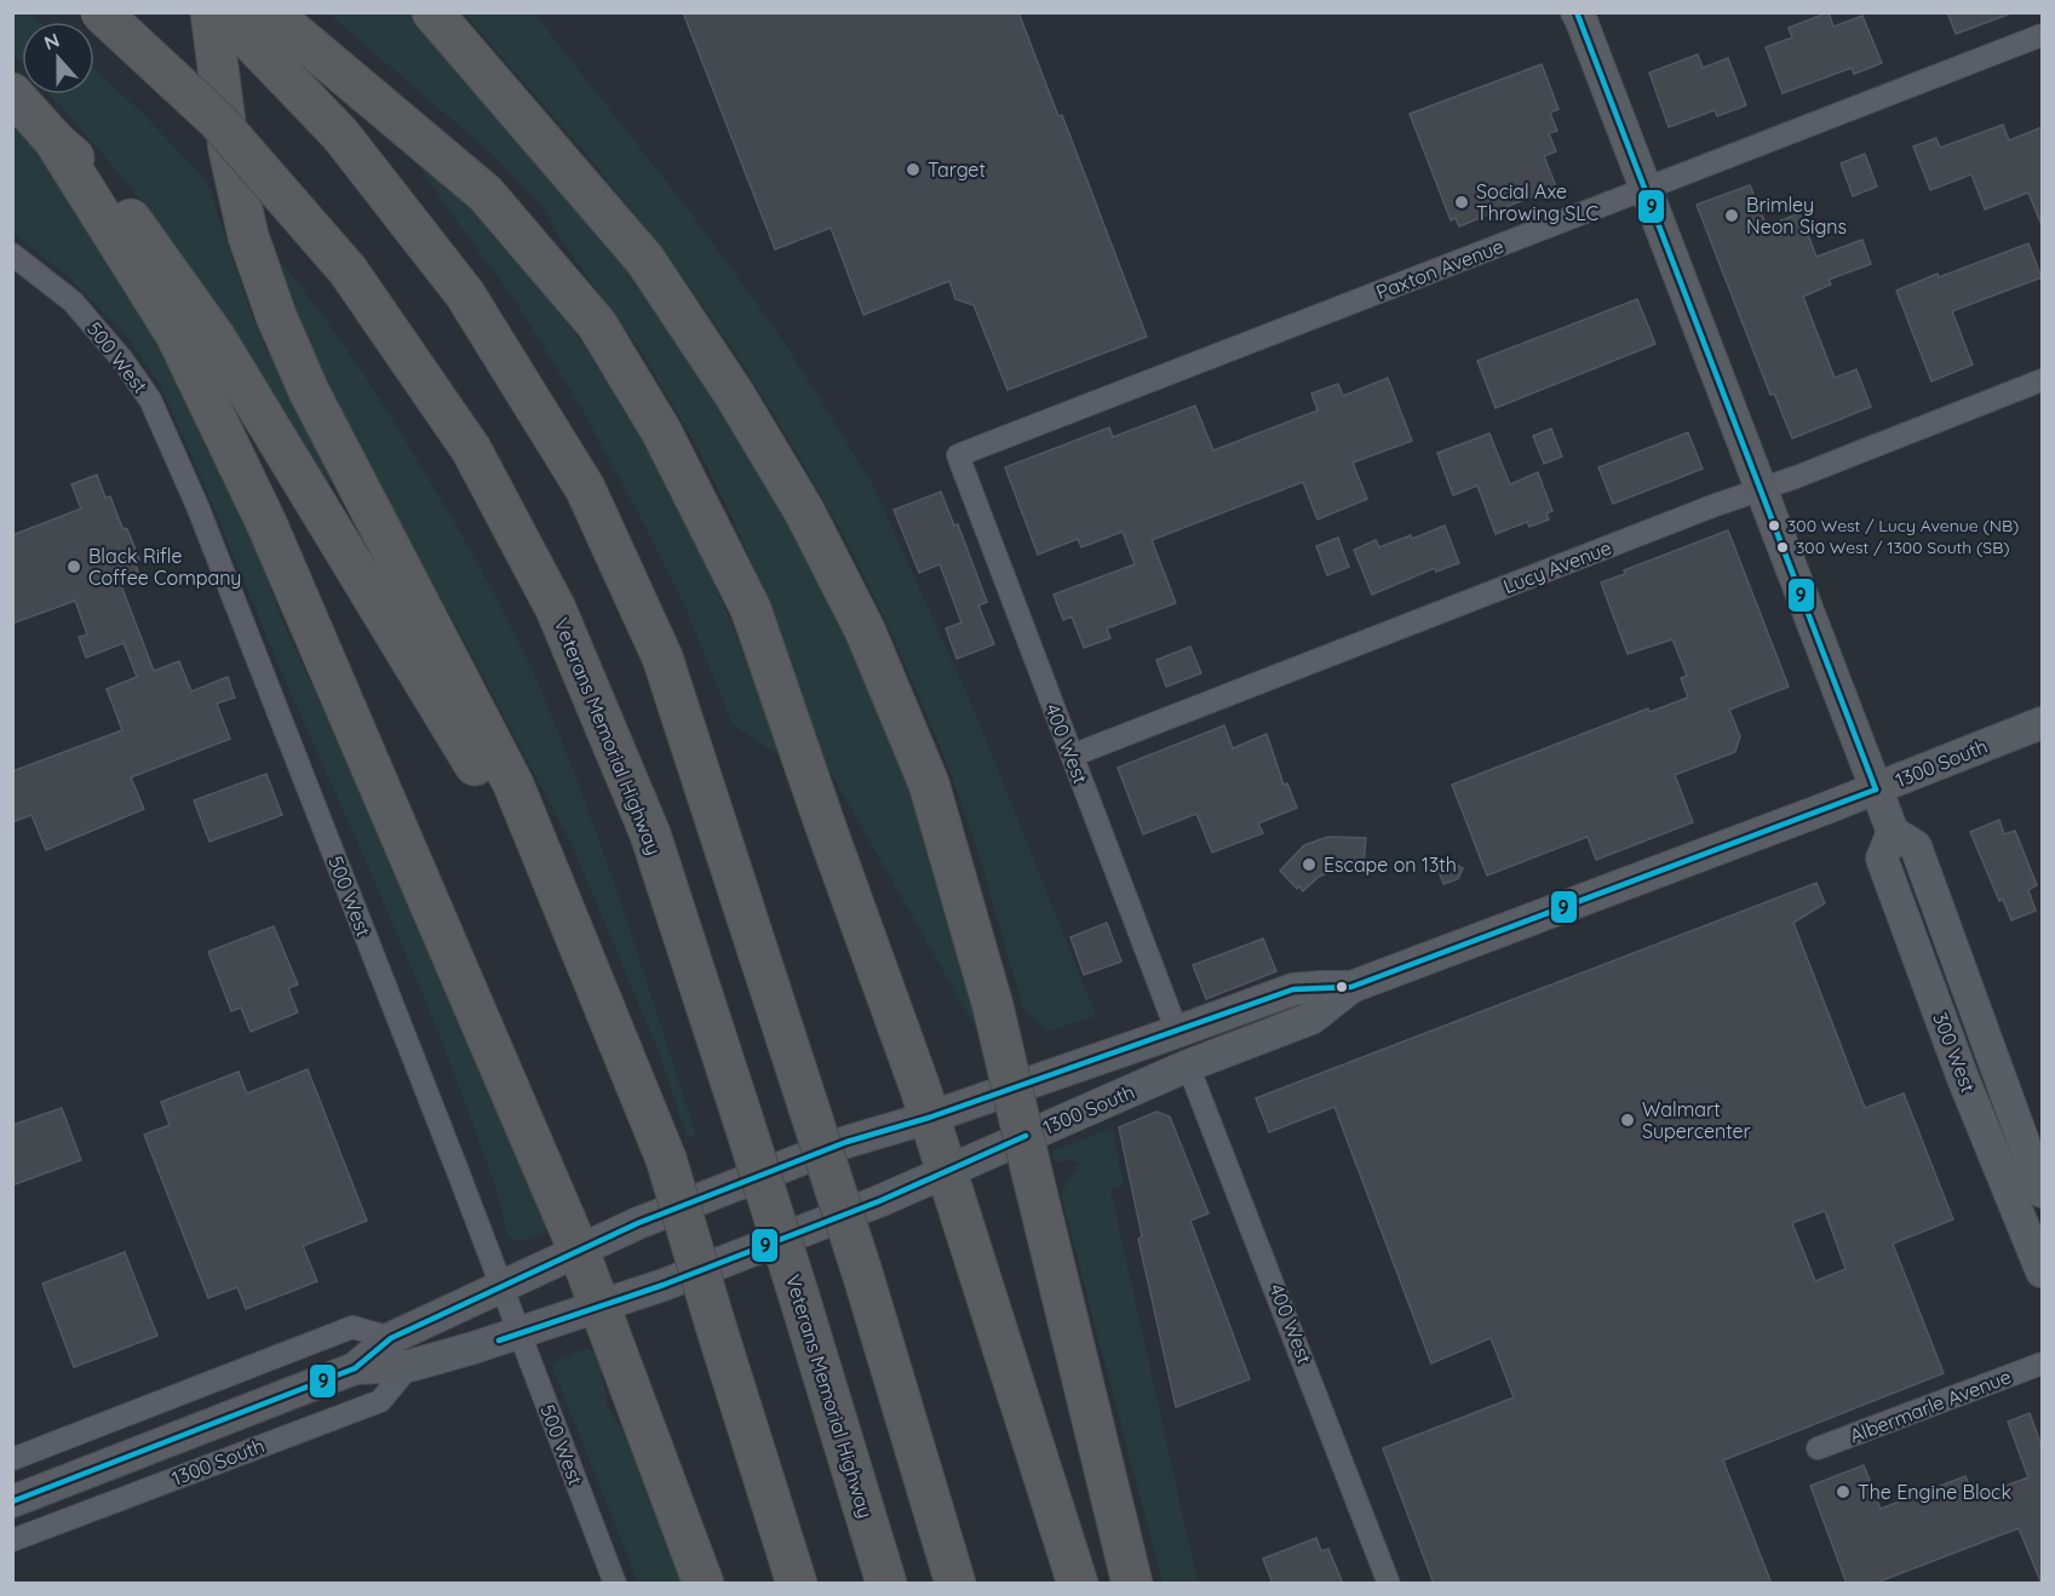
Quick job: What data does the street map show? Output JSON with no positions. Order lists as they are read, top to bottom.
{
  "streets": {
    "highway": ["Veterans Memorial Highway"],
    "main road": ["1300 South", "300 West"],
    "street": [
      "Paxton Avenue",
      "500 West",
      "Lucy Avenue",
      "400 West",
      "Albermarle Avenue"
    ]
  },
  "crossings": [
    ["Paxton Avenue", "400 West"],
    ["Paxton Avenue", "300 West"],
    ["500 West", "1300 South"],
    ["Lucy Avenue", "400 West"],
    ["Lucy Avenue", "300 West"],
    ["400 West", "1300 South"],
    ["1300 South", "300 West"]
  ],
  "places": [
    "Target",
    "Social Axe Throwing SLC",
    "Brimley Neon Signs",
    "300 West / Lucy Avenue (NB)",
    "300 West / 1300 South (SB)",
    "Black Rifle Coffee Company",
    "Escape on 13th",
    "Walmart Supercenter",
    "The Engine Block"
  ],
  "lines": ["transit line 9"],
  "north": "top"
}
